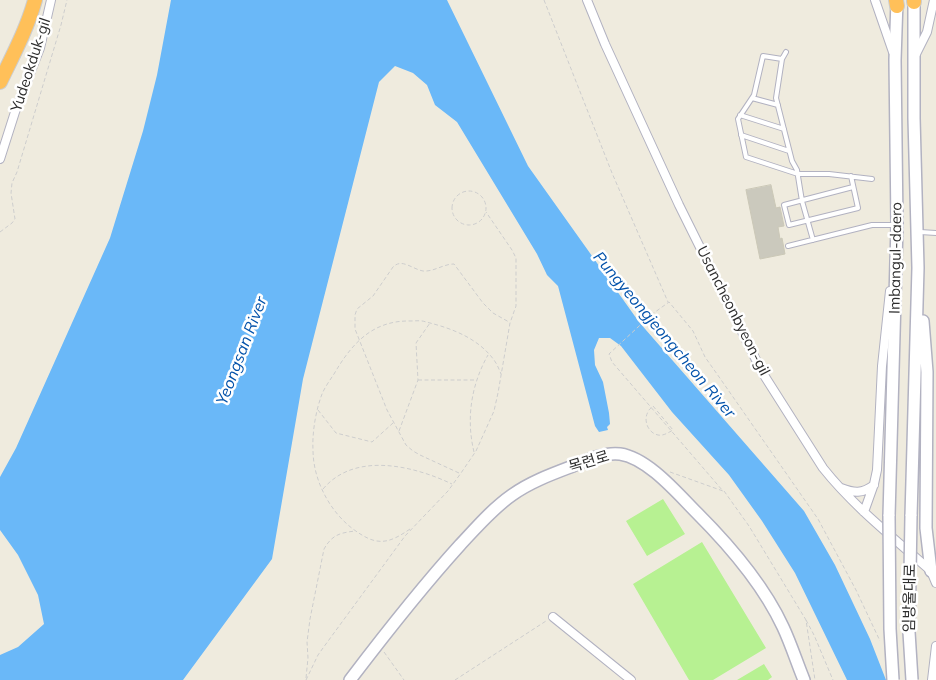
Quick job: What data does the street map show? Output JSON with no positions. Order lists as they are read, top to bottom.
{
  "streets": {
    "main road": ["Imbangul-daero", "목련로", "임방울대로"],
    "street": ["Yudeokduk-gil", "Usancheonbyeon-gil"]
  },
  "crossings": [
    ["Imbangul-daero", "임방울대로"]
  ],
  "water": ["Pungyeongjeongcheon River", "Yeongsan River"]
}
